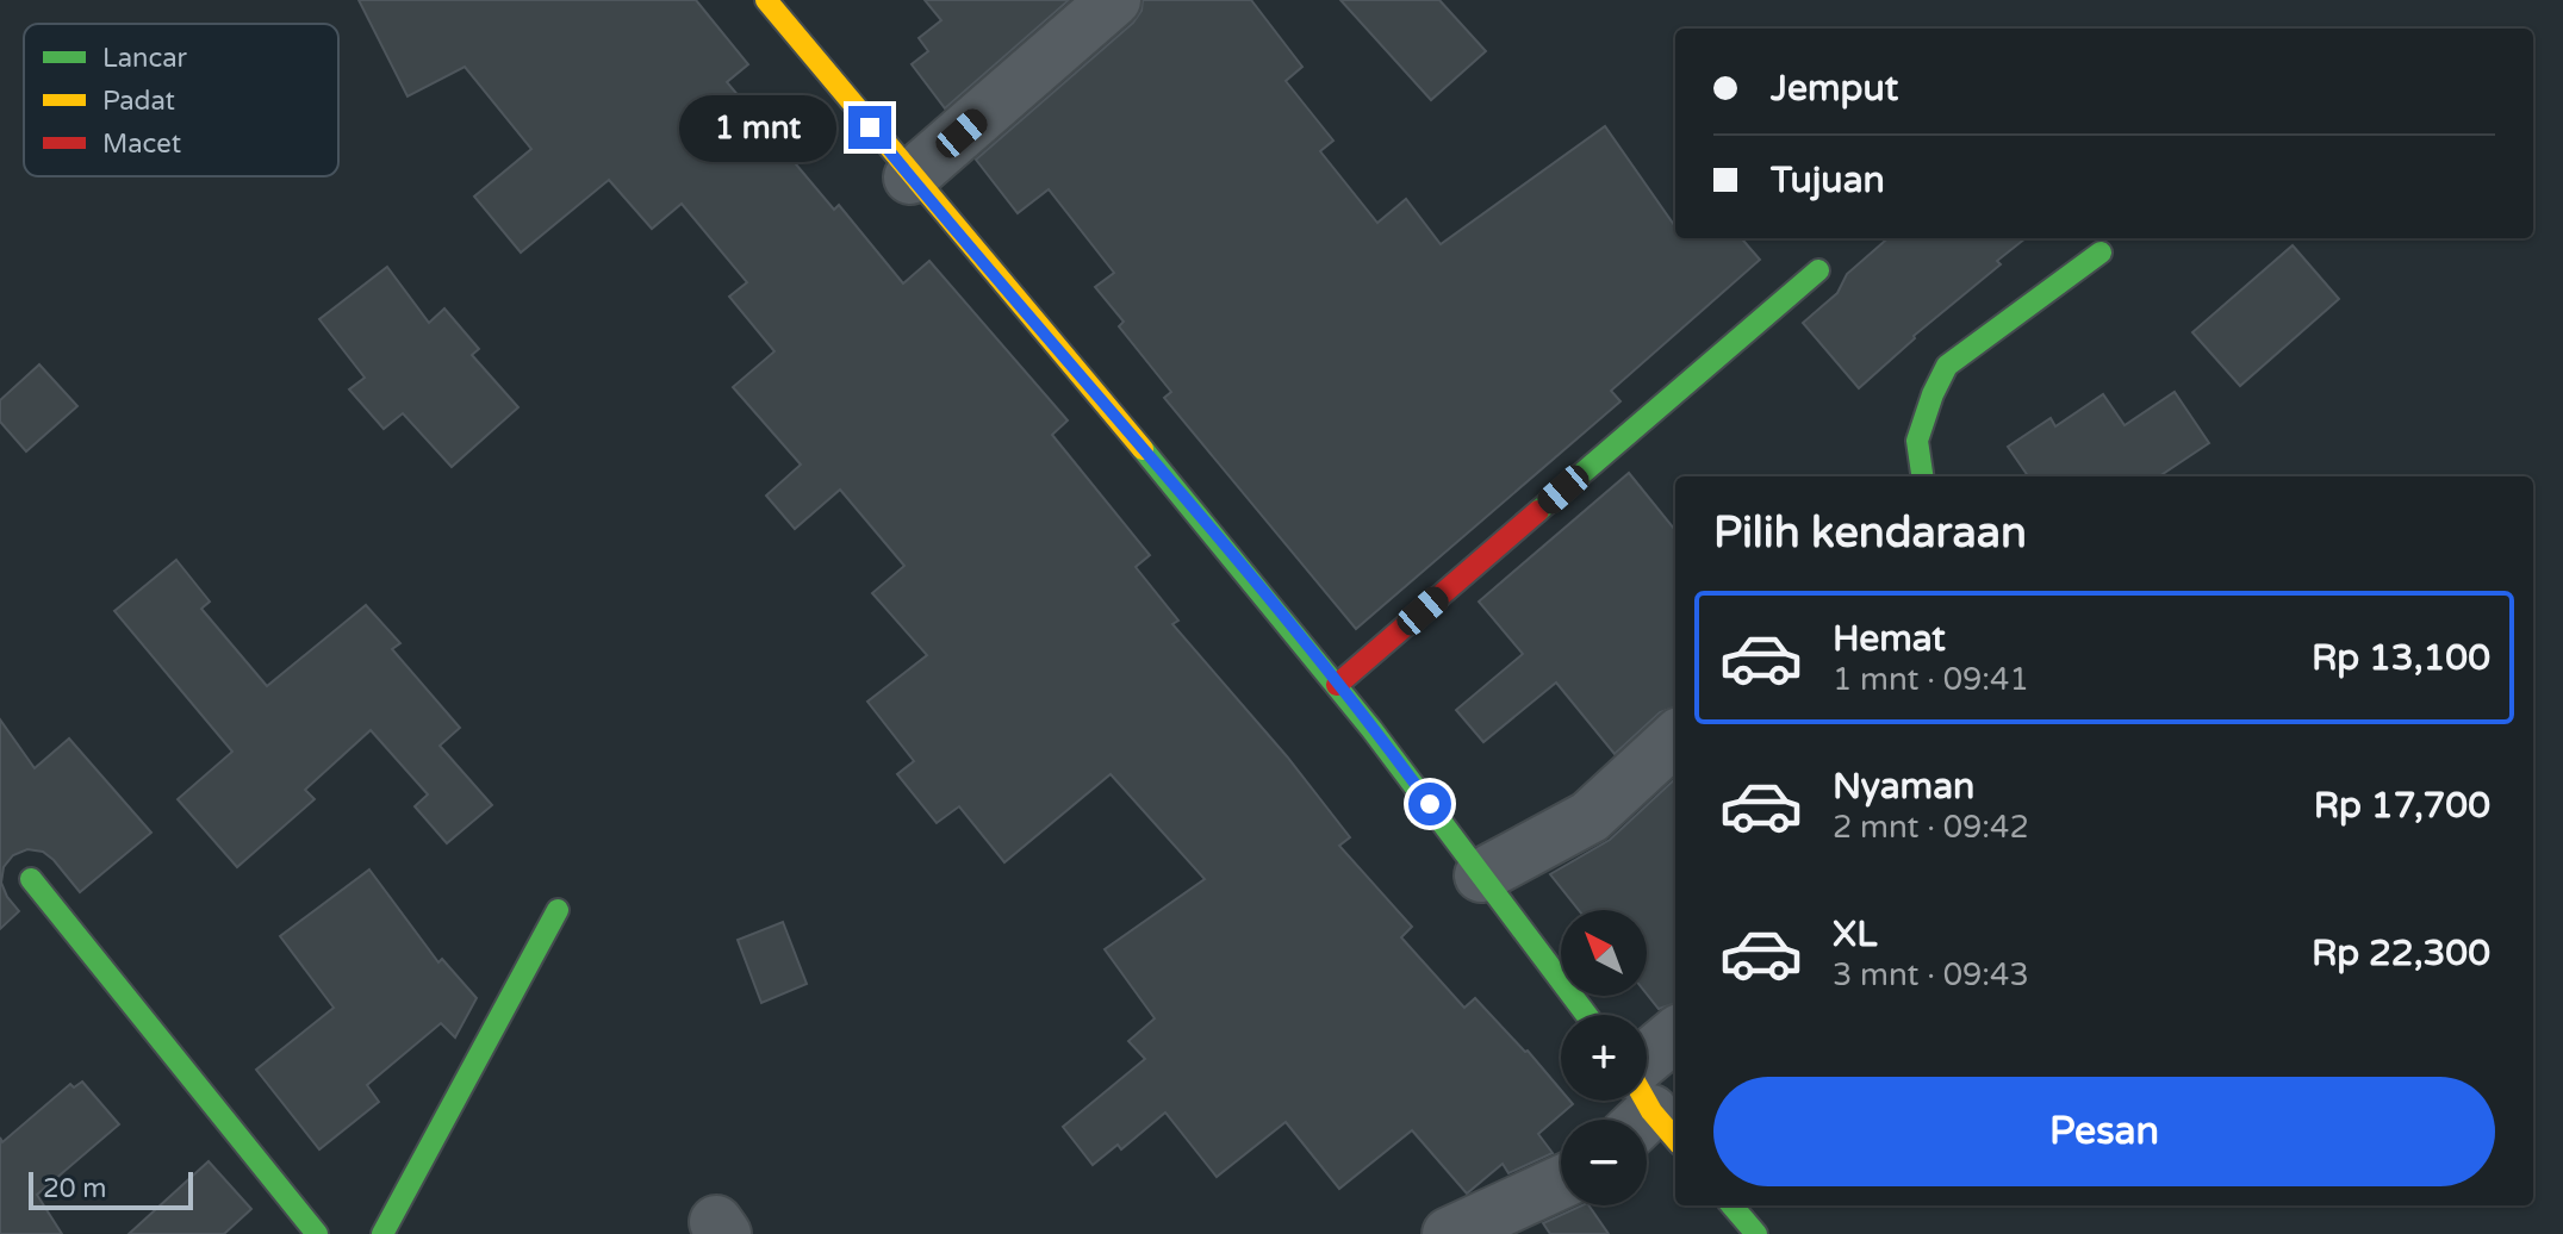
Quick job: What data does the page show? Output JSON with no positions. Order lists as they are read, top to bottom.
{
  "legend": ["Lancar", "Padat", "Macet"],
  "scale_bar": "20 m",
  "north": "top left",
  "page": {
    "banner": ["Jemput", "Tujuan"],
    "bubble": "1 mnt",
    "heading": "Pilih kendaraan",
    "list": [
      {
        "name": "Hemat",
        "note": "1 mnt · 09:41",
        "value": "Rp 13,100"
      },
      {
        "name": "Nyaman",
        "note": "2 mnt · 09:42",
        "value": "Rp 17,700"
      },
      {
        "name": "XL",
        "note": "3 mnt · 09:43",
        "value": "Rp 22,300"
      }
    ],
    "map_buttons": ["+", "−"],
    "buttons": "Pesan",
    "scale": "20 m"
  }
}
